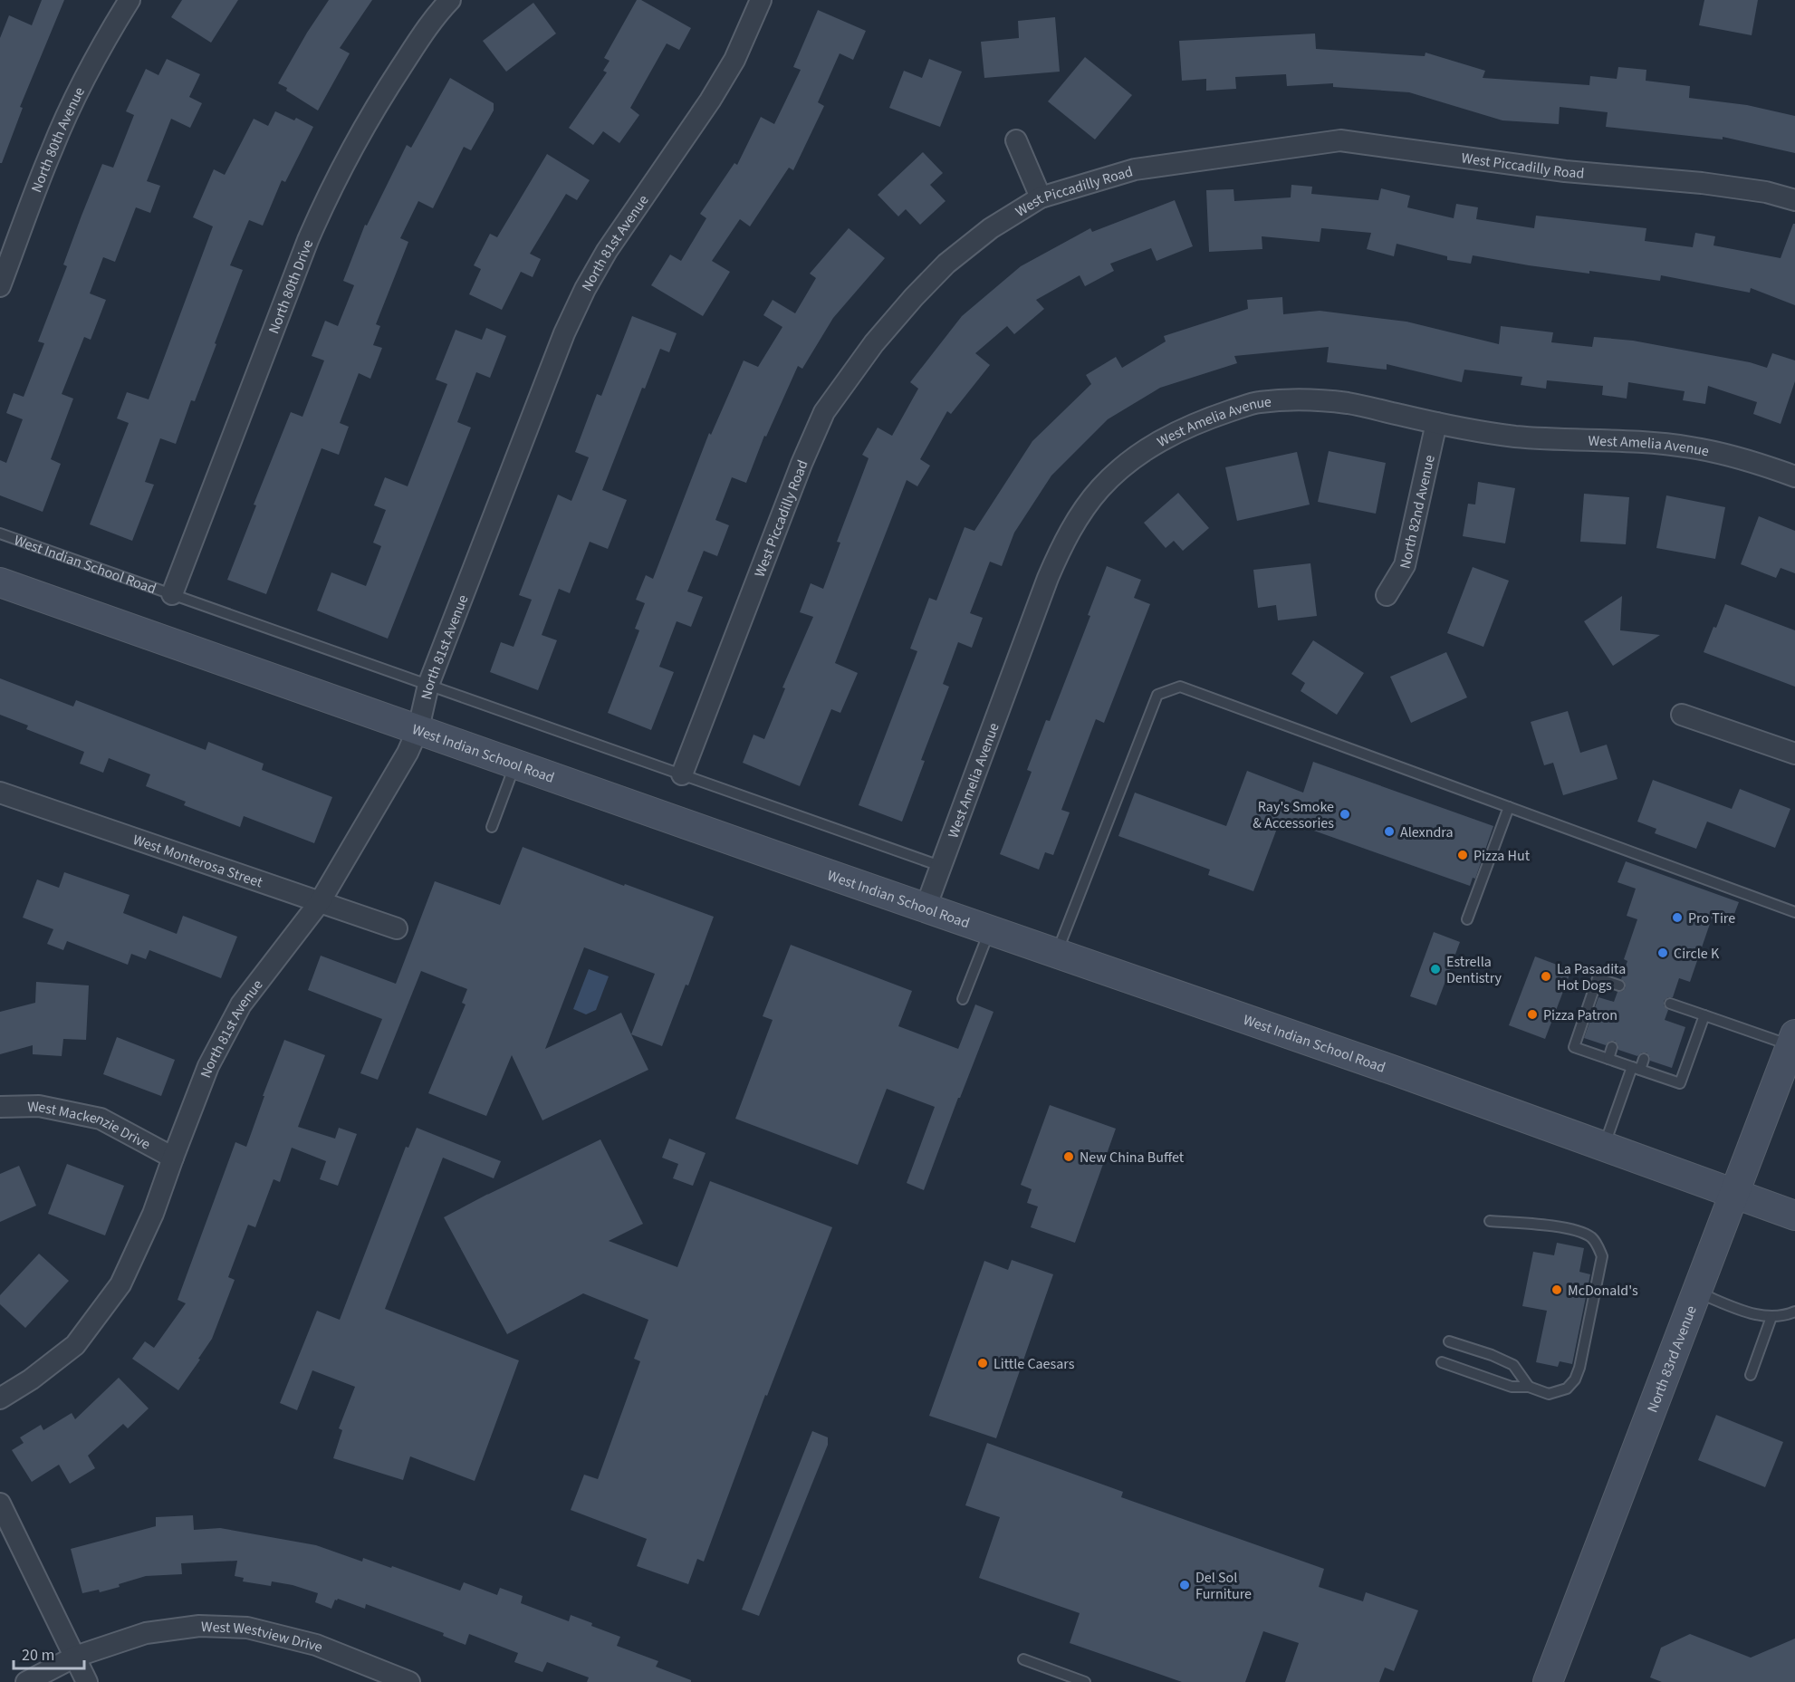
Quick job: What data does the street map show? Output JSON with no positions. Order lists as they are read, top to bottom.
{
  "streets": {
    "main road": ["West Indian School Road", "North 83rd Avenue"],
    "street": [
      "North 80th Avenue",
      "West Piccadilly Road",
      "North 81st Avenue",
      "North 80th Drive",
      "West Amelia Avenue",
      "North 82nd Avenue",
      "West Monterosa Street",
      "West Mackenzie Drive",
      "West Westview Drive"
    ]
  },
  "crossings": [
    ["West Piccadilly Road", "West Indian School Road"],
    ["North 81st Avenue", "West Indian School Road"],
    ["North 81st Avenue", "West Monterosa Street"],
    ["North 81st Avenue", "West Mackenzie Drive"],
    ["North 80th Drive", "West Indian School Road"],
    ["West Amelia Avenue", "North 82nd Avenue"],
    ["West Amelia Avenue", "West Indian School Road"],
    ["West Indian School Road", "North 83rd Avenue"]
  ],
  "places": [
    "Ray's Smoke & Accessories",
    "Alexndra",
    "Pizza Hut",
    "Pro Tire",
    "Circle K",
    "Estrella Dentistry",
    "La Pasadita Hot Dogs",
    "Pizza Patron",
    "New China Buffet",
    "McDonald's",
    "Little Caesars",
    "Del Sol Furniture"
  ],
  "scale_bar": "20 m"
}
